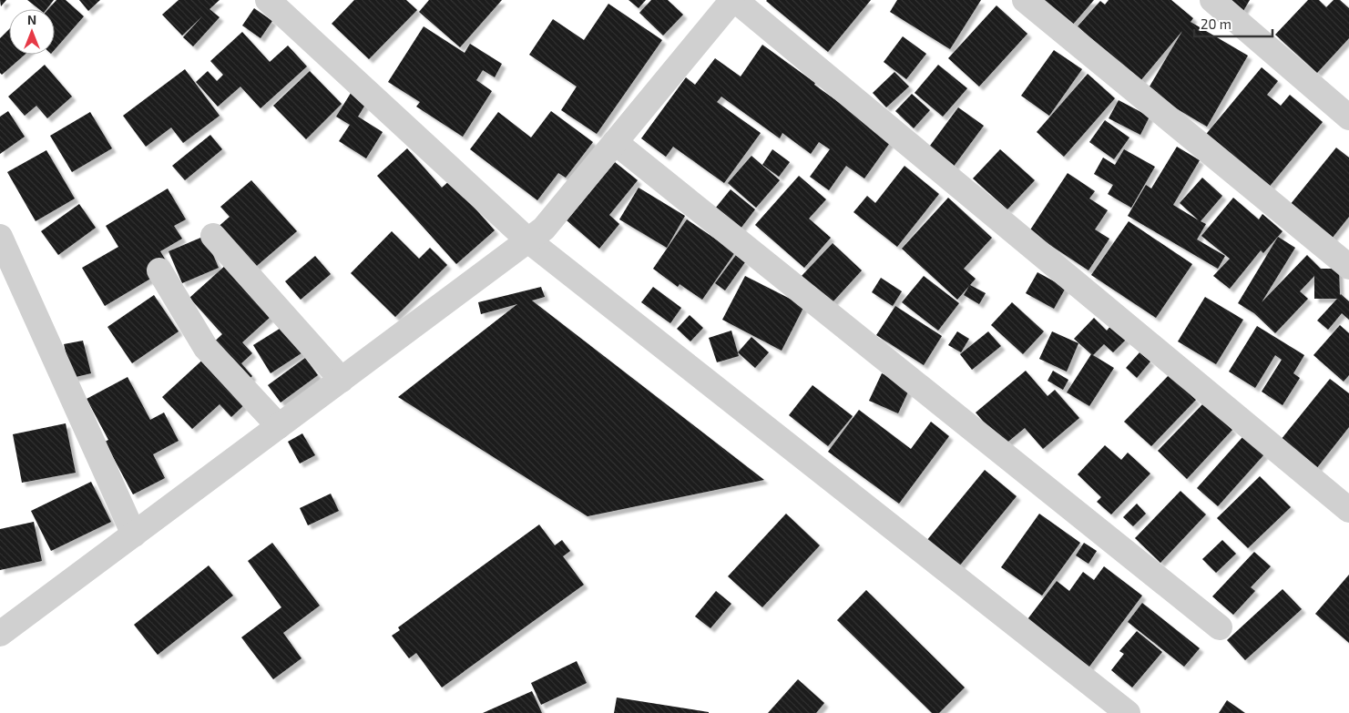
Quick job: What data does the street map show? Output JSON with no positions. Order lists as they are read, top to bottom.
{
  "scale_bar": "20 m",
  "north": "top"
}
